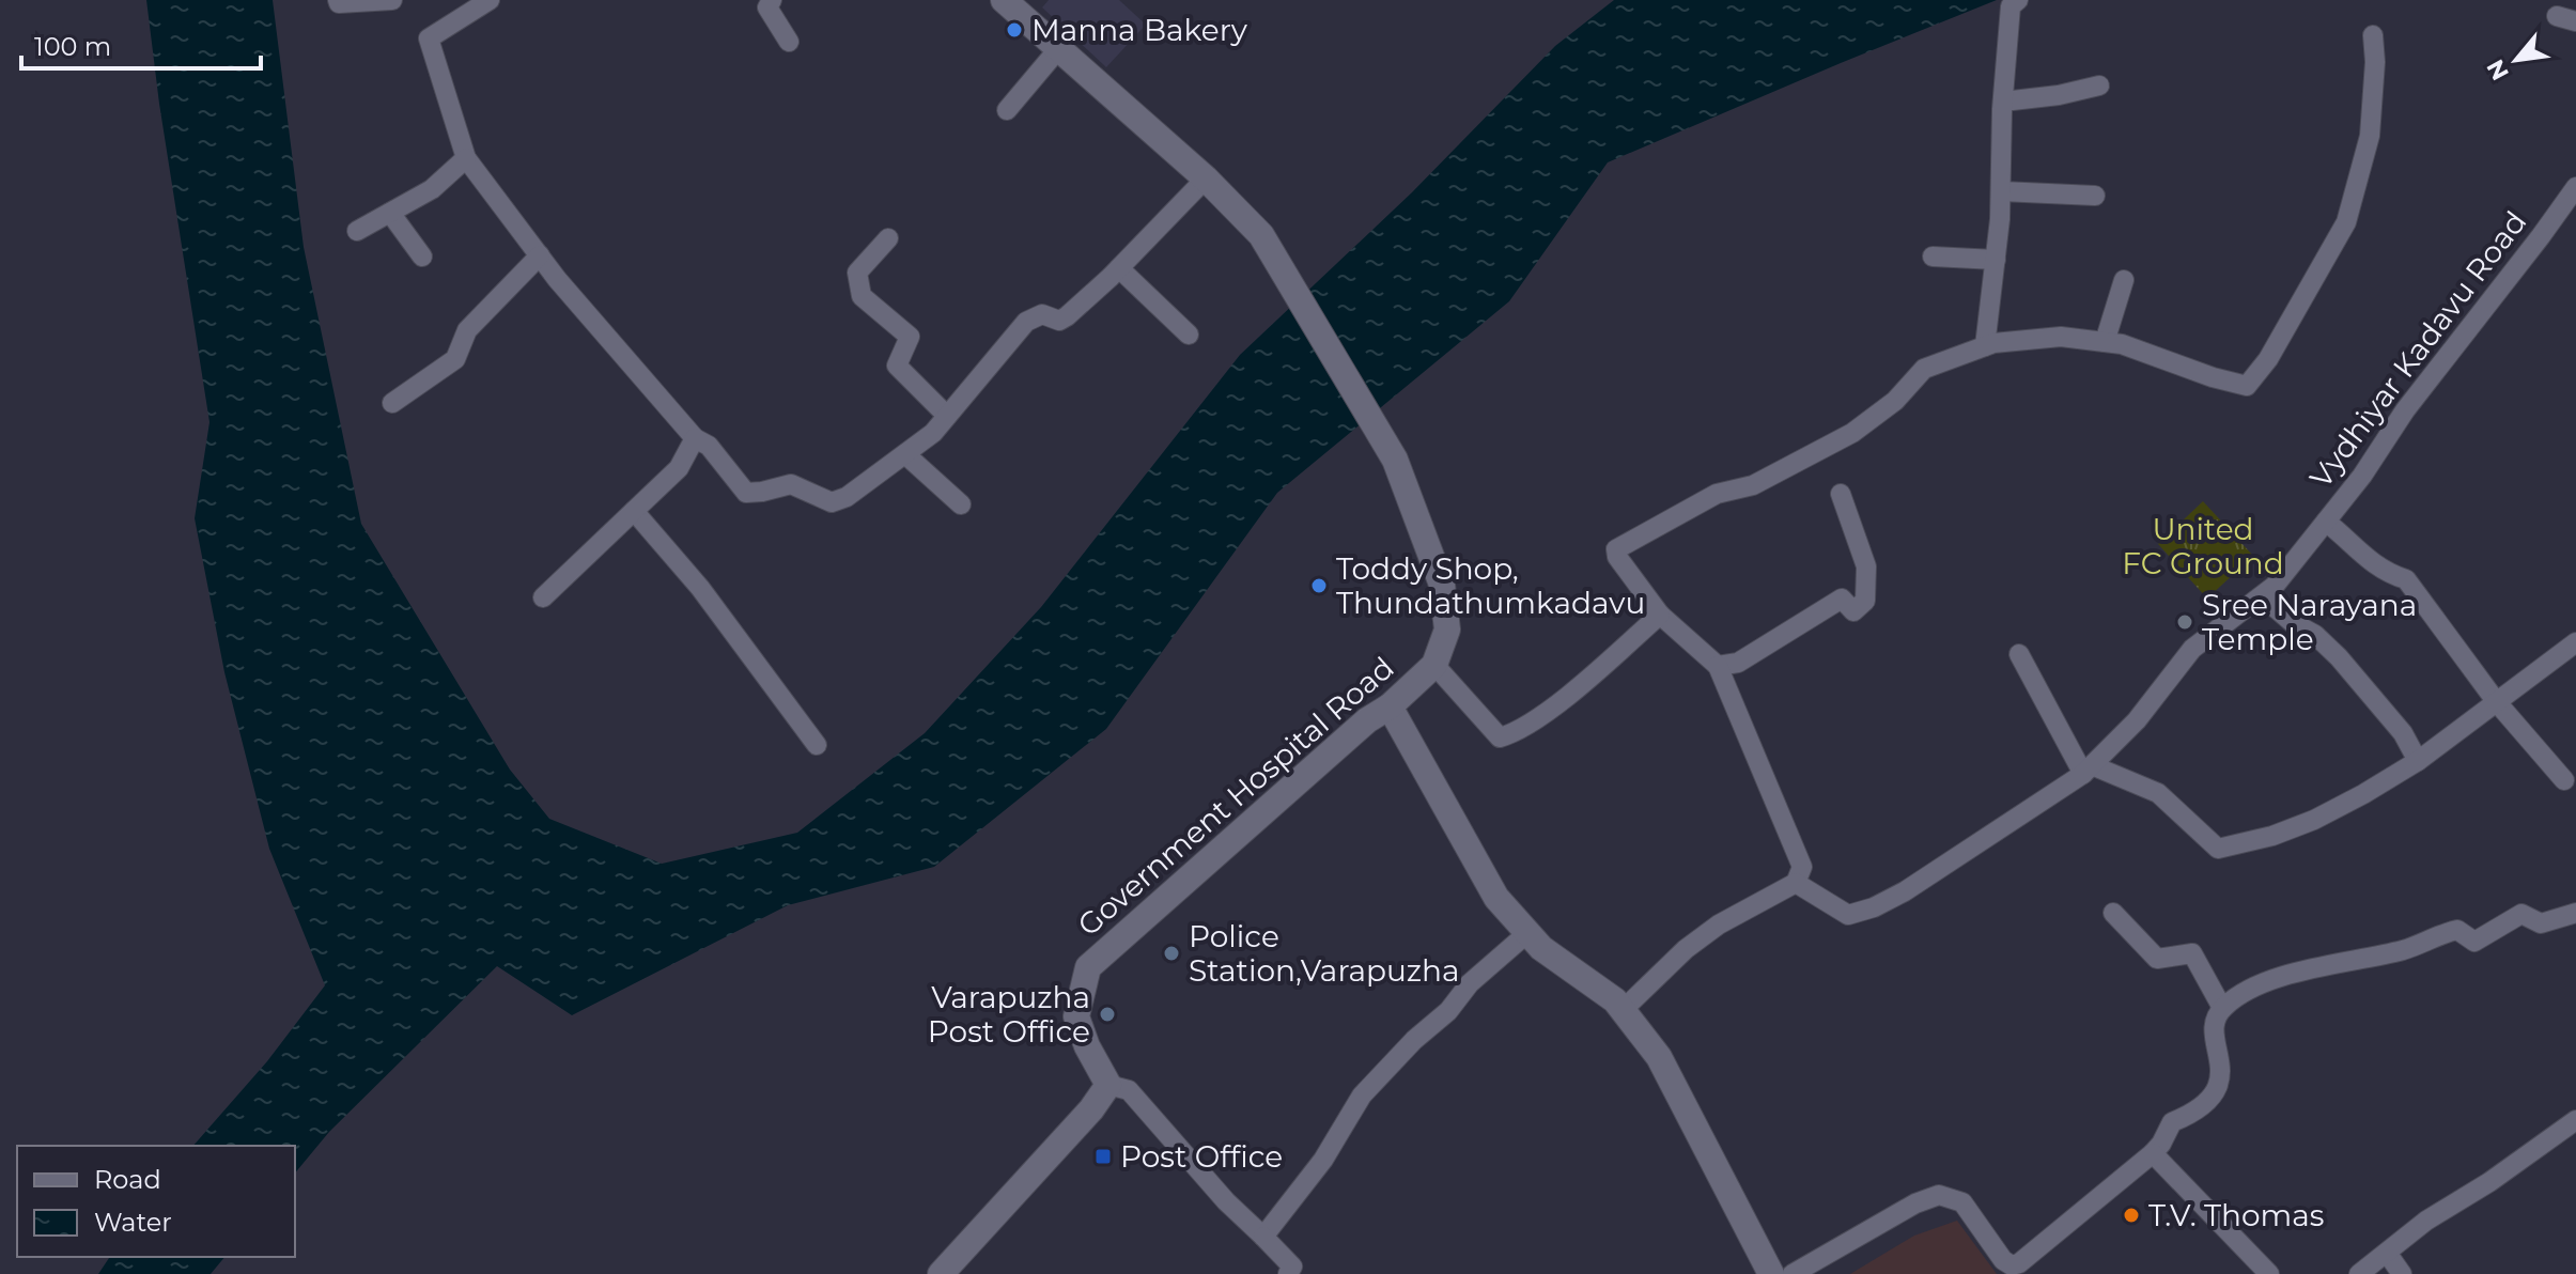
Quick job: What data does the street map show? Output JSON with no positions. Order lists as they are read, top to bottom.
{
  "streets": {
    "main road": ["Government Hospital Road"],
    "street": ["Vydhiyar Kadavu Road"]
  },
  "parks": ["United FC Ground"],
  "places": {
    "other": [
      "Manna Bakery",
      "Toddy Shop, Thundathumkadavu",
      "Sree Narayana Temple",
      "Police Station,Varapuzha",
      "Varapuzha Post Office",
      "T.V. Thomas"
    ],
    "transit": ["Post Office"]
  },
  "legend": ["Road", "Water"],
  "scale_bar": "100 m",
  "north": "bottom left"
}
